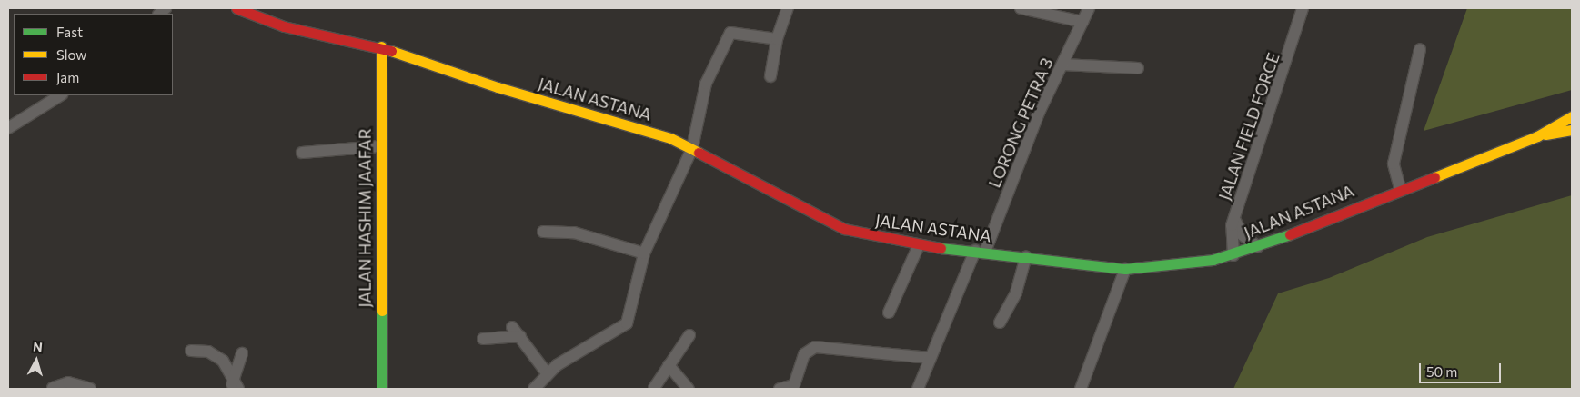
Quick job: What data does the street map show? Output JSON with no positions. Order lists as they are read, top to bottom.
{
  "streets": {
    "main road": ["JALAN ASTANA", "JALAN HASHIM JAAFAR"],
    "street": ["LORONG PETRA 3", "JALAN FIELD FORCE"]
  },
  "crossings": [
    ["JALAN ASTANA", "LORONG PETRA 3"],
    ["JALAN ASTANA", "JALAN FIELD FORCE"],
    ["JALAN ASTANA", "JALAN HASHIM JAAFAR"]
  ],
  "legend": ["Fast", "Slow", "Jam"],
  "scale_bar": "50 m",
  "north": "top"
}
